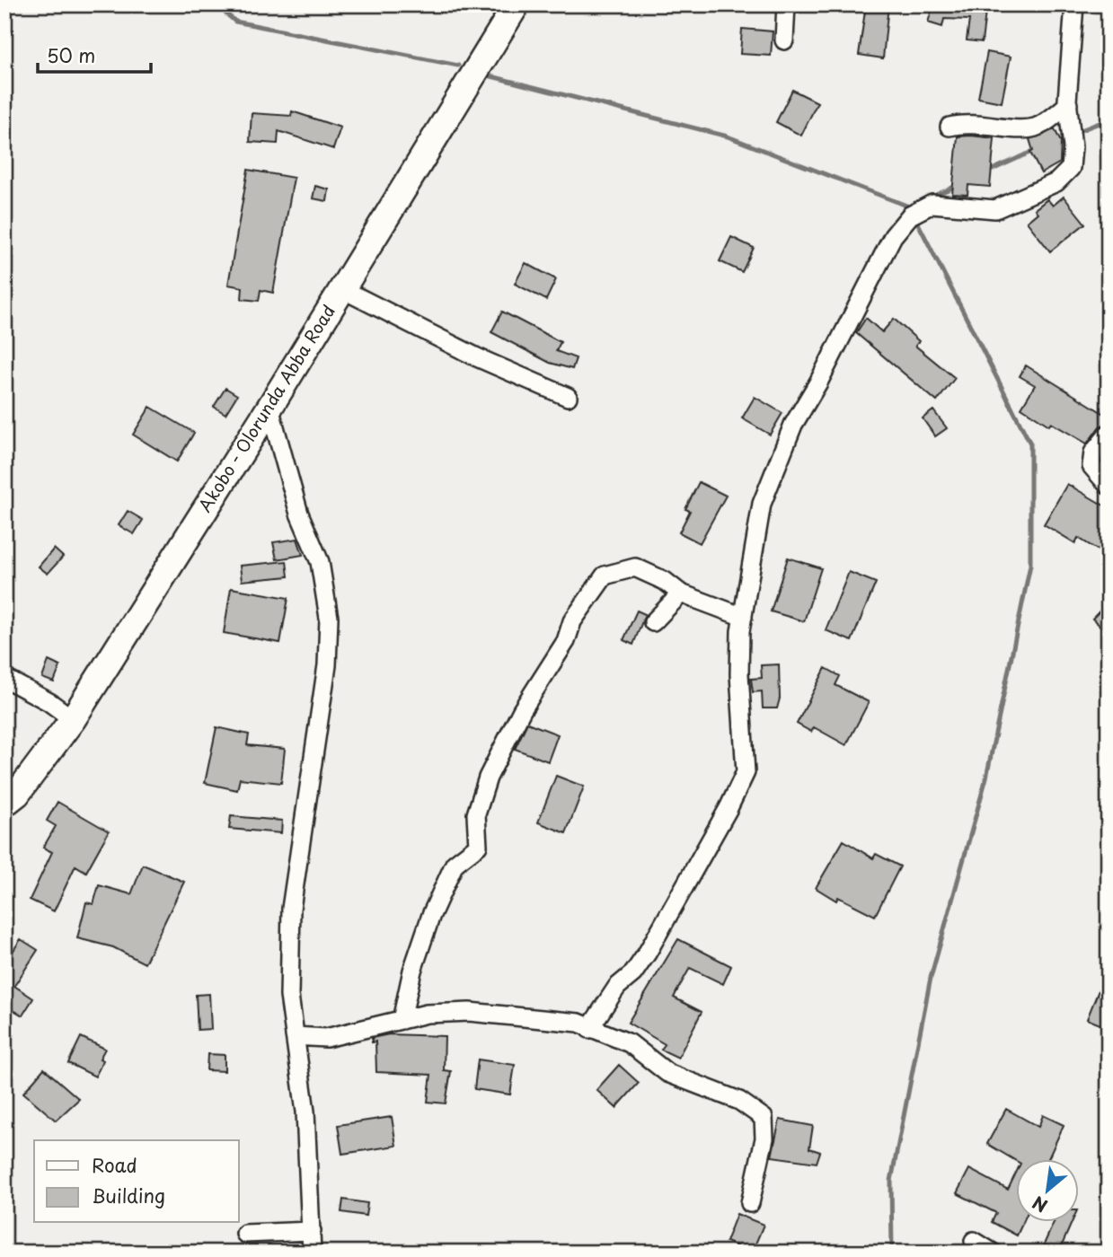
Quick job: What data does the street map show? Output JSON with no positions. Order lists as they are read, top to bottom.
{
  "streets": {
    "main road": ["Akobo - Olorunda Abba Road"]
  },
  "legend": ["Road", "Building"],
  "scale_bar": "50 m",
  "north": "bottom left"
}
